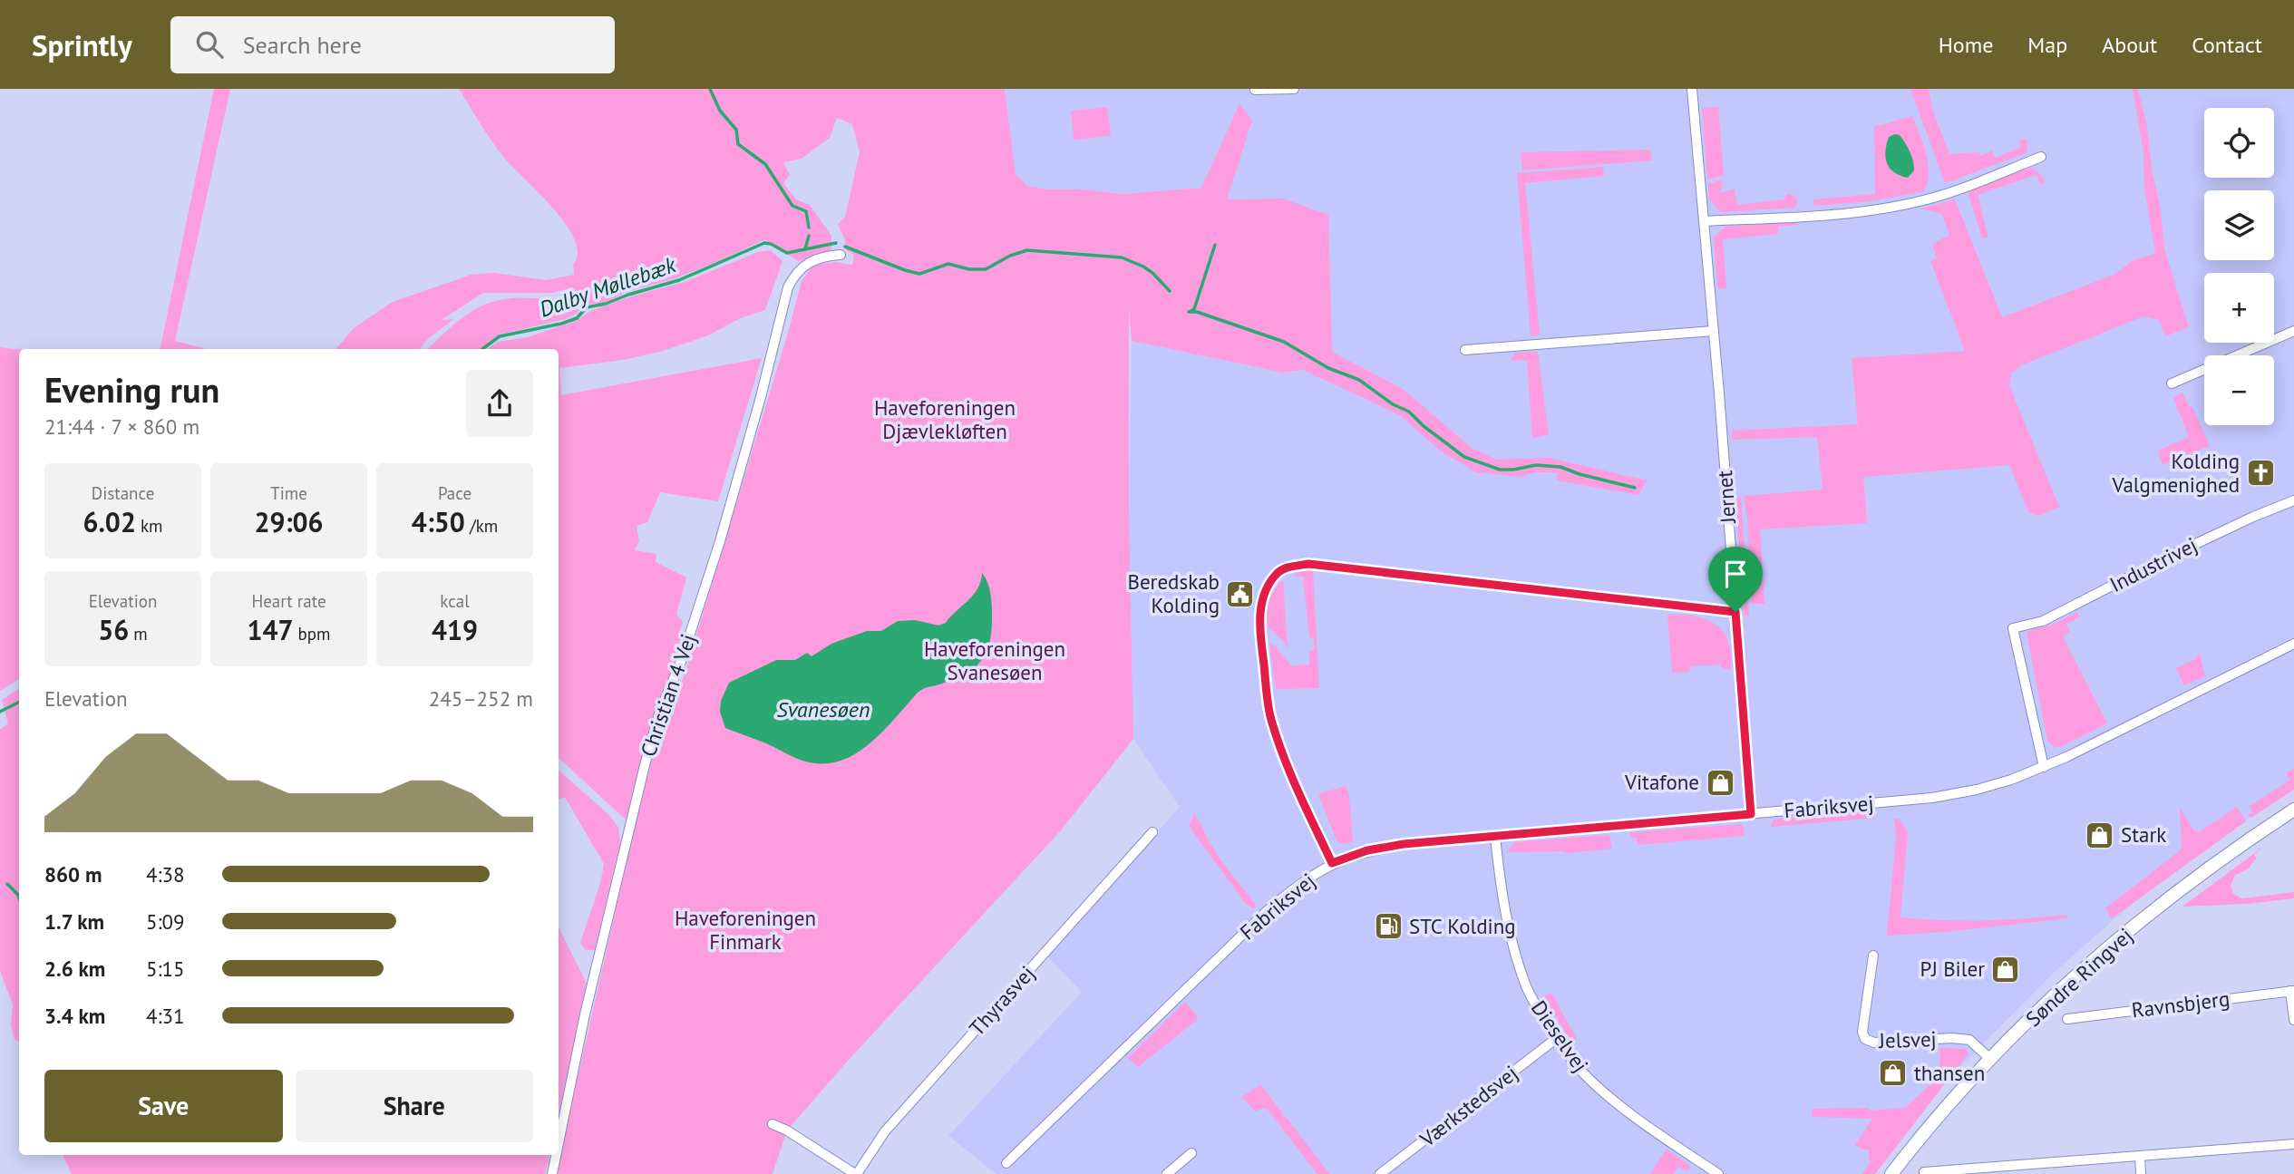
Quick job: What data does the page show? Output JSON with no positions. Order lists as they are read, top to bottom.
{
  "streets": {
    "main road": ["Søndre Ringvej"],
    "street": [
      "Jernet",
      "Industrivej",
      "Christian 4 Vej",
      "Fabriksvej",
      "Thyrasvej",
      "Ravnsbjerg",
      "Dieselvej",
      "Jelsvej",
      "Værkstedsvej"
    ]
  },
  "crossings": [
    ["Jernet", "Fabriksvej"],
    ["Industrivej", "Fabriksvej"],
    ["Fabriksvej", "Dieselvej"],
    ["Søndre Ringvej", "Jelsvej"],
    ["Dieselvej", "Værkstedsvej"]
  ],
  "water": ["Dalby Møllebæk", "Svanesøen"],
  "parks": ["Haveforeningen Djævlekløften", "Haveforeningen Svanesøen", "Haveforeningen Finmark"],
  "places": {
    "church": ["Kolding Valgmenighed"],
    "public building": ["Beredskab Kolding"],
    "shop": [
      "Vitafone",
      "Stark",
      "PJ Biler",
      "thansen"
    ],
    "fuel station": ["STC Kolding"]
  },
  "page": {
    "header": "Sprintly",
    "search": "Search here",
    "nav": [
      "Home",
      "Map",
      "About",
      "Contact"
    ],
    "map_buttons": ["+", "−"],
    "heading": ["Evening run", "21:44 · 7 × 860 m"],
    "stats": [
      ["Distance", "6.02 km"],
      ["Time", "29:06"],
      ["Pace", "4:50 /km"],
      ["Elevation", "56 m"],
      ["Heart rate", "147 bpm"],
      ["kcal", "419"]
    ],
    "chart": ["Elevation", "245–252 m"],
    "list": [
      {
        "name": "860 m",
        "note": "4:38"
      },
      {
        "name": "1.7 km",
        "note": "5:09"
      },
      {
        "name": "2.6 km",
        "note": "5:15"
      },
      {
        "name": "3.4 km",
        "note": "4:31"
      }
    ],
    "buttons": ["Save", "Share"]
  }
}
